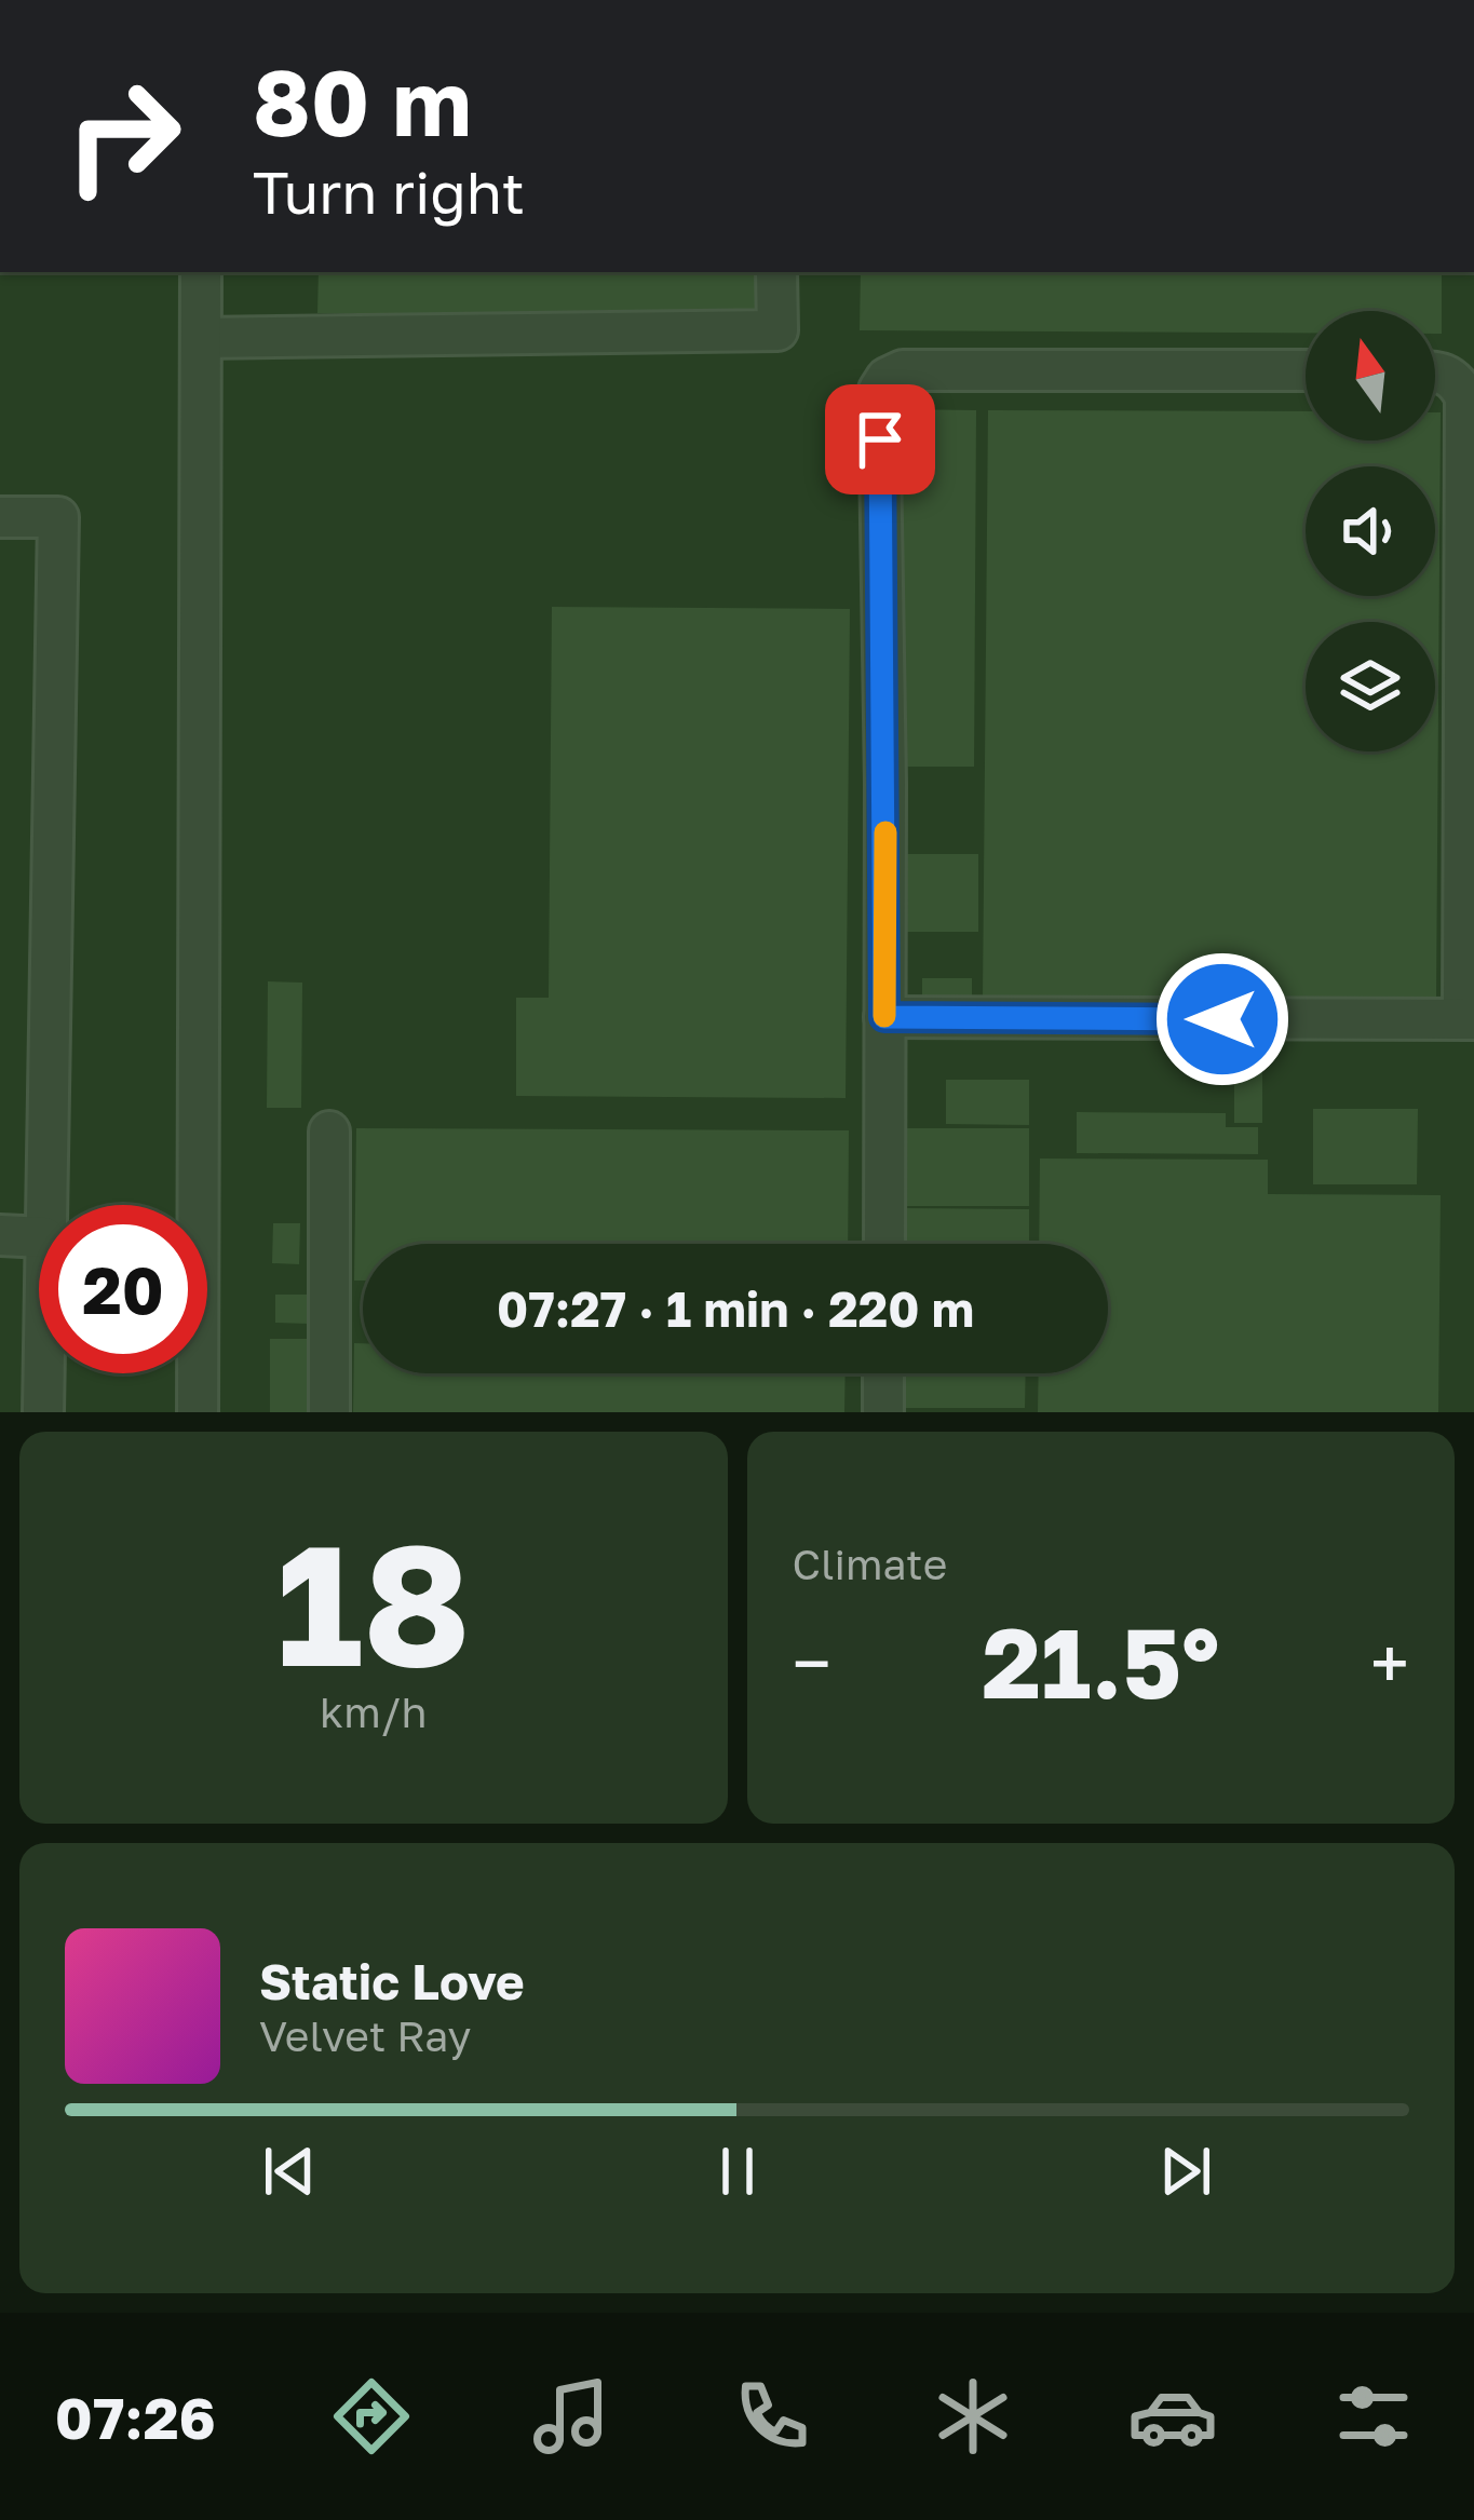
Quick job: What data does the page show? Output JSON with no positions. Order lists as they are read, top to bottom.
{
  "north": "top",
  "page": {
    "turn": ["80 m", "Turn right"],
    "limit": "20",
    "trip": "07:27 · 1 min · 220 m",
    "tile": [
      ["18", "km/h"],
      "Climate"
    ],
    "heat": ["−", "21.5°", "+"],
    "song": ["Static Love", "Velvet Ray"],
    "tabs": "07:26"
  }
}
